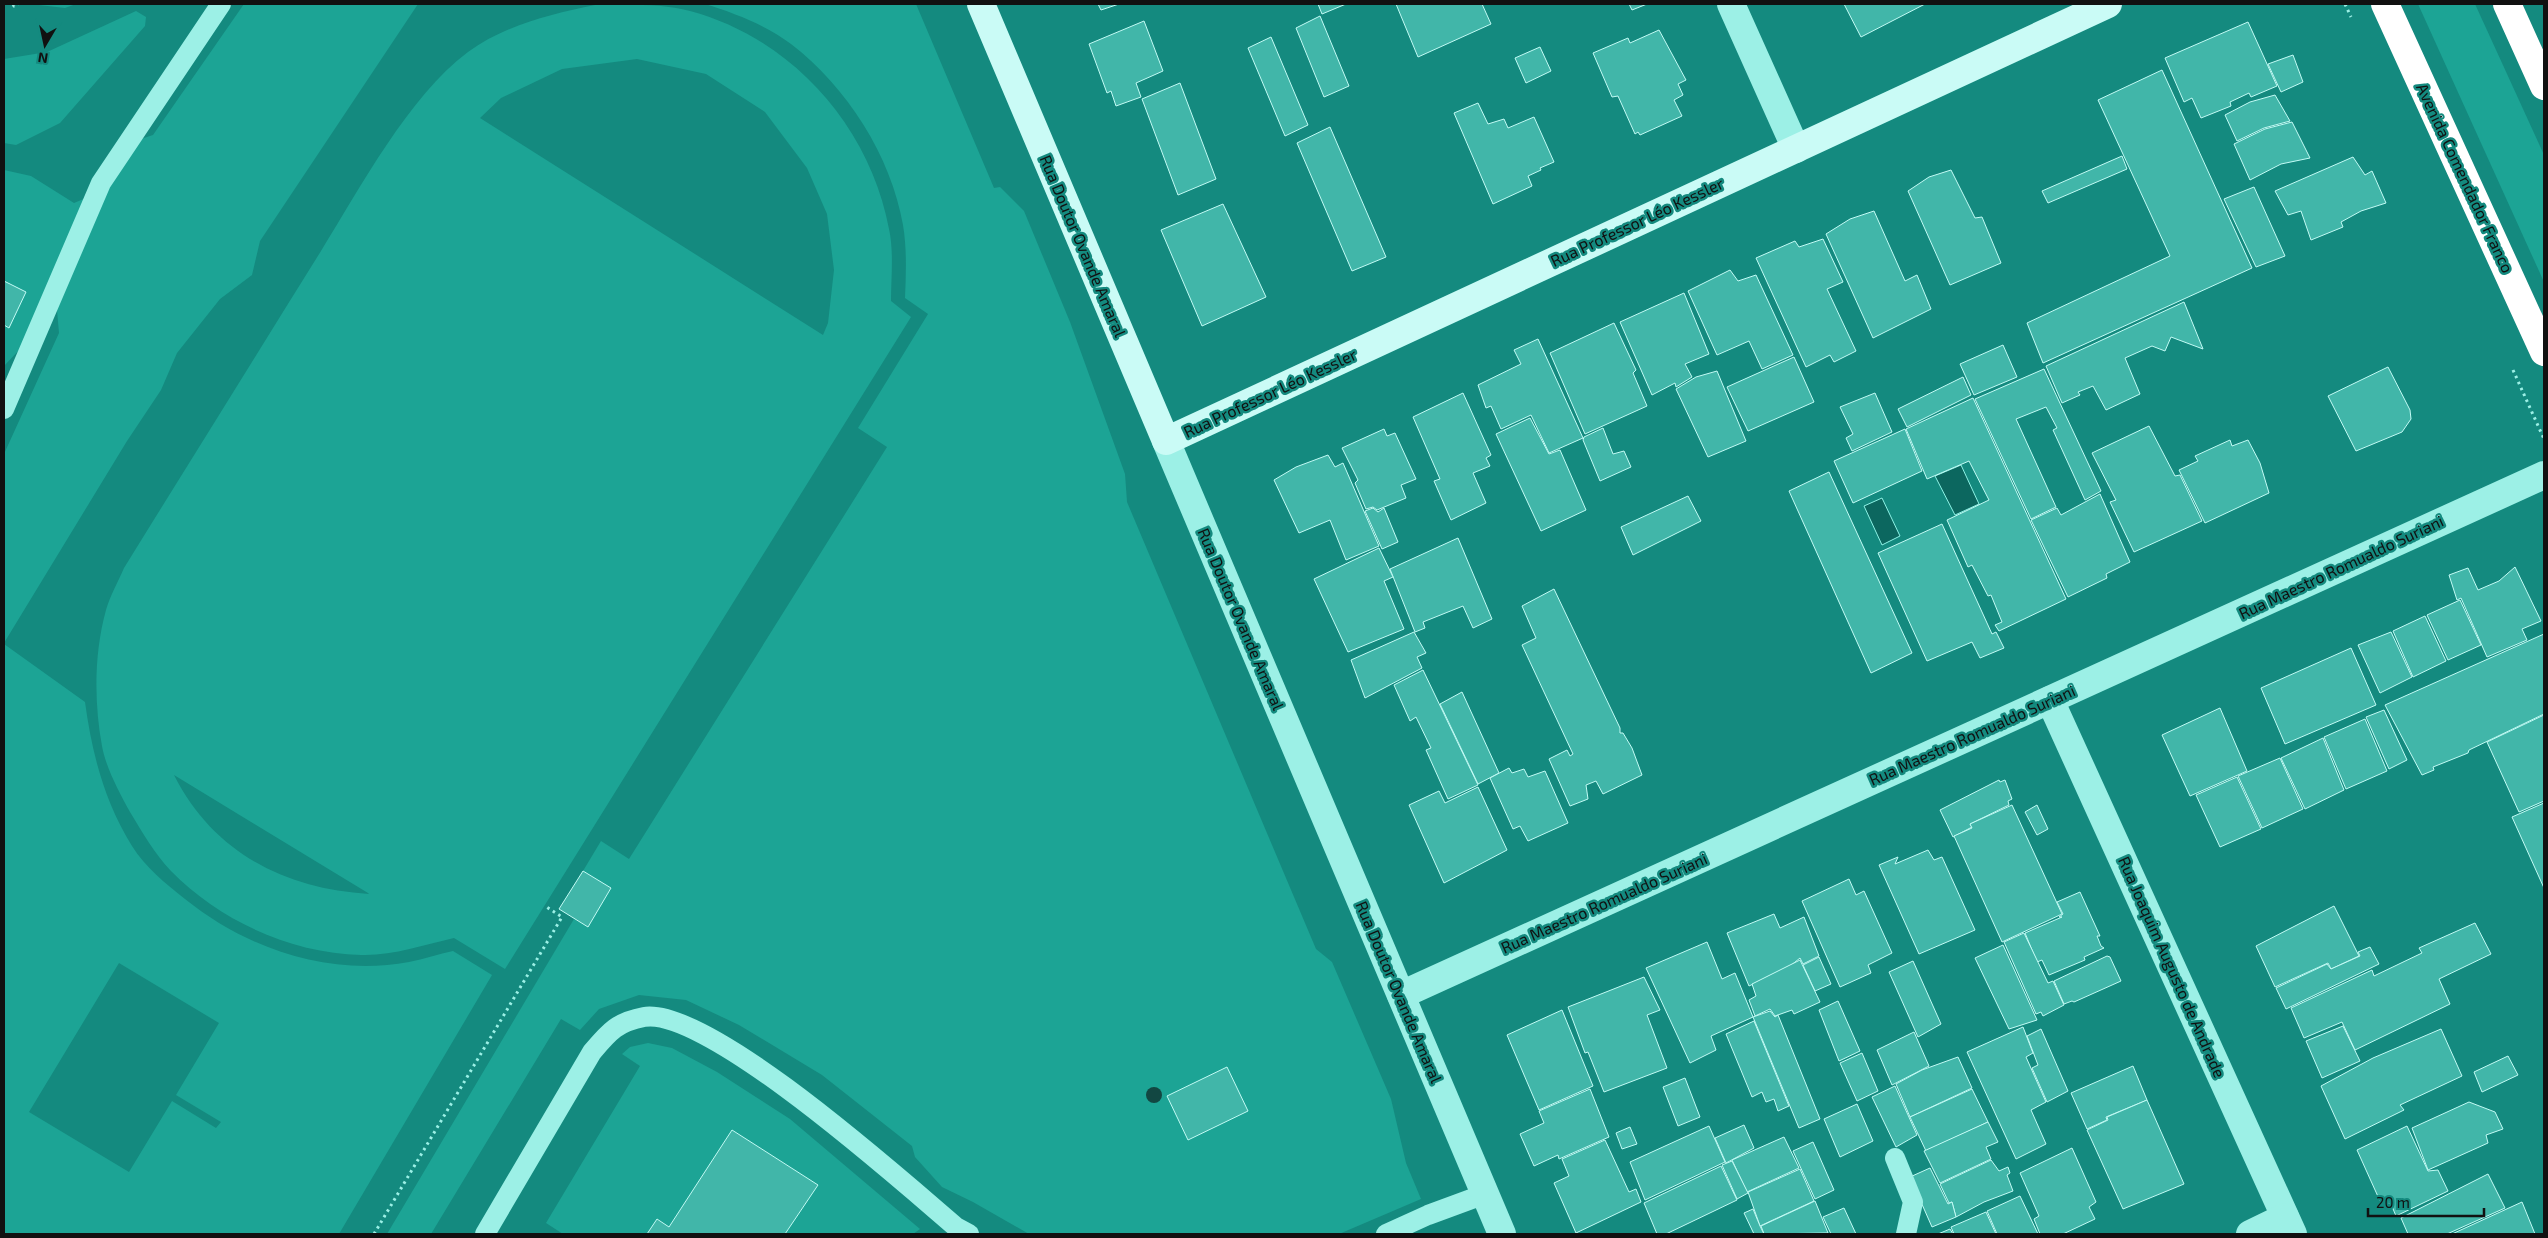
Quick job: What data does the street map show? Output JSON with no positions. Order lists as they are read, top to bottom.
{
  "streets": {
    "highway": ["Avenida Comendador Franco"],
    "street": [
      "Rua Professor Léo Kessler",
      "Rua Doutor Ovande Amaral",
      "Rua Maestro Romualdo Suriani",
      "Rua Joaquim Augusto de Andrade"
    ]
  },
  "crossings": [
    ["Rua Professor Léo Kessler", "Rua Doutor Ovande Amaral"],
    ["Rua Doutor Ovande Amaral", "Rua Maestro Romualdo Suriani"],
    ["Rua Maestro Romualdo Suriani", "Rua Joaquim Augusto de Andrade"]
  ],
  "scale_bar": "20 m",
  "north": "bottom"
}
